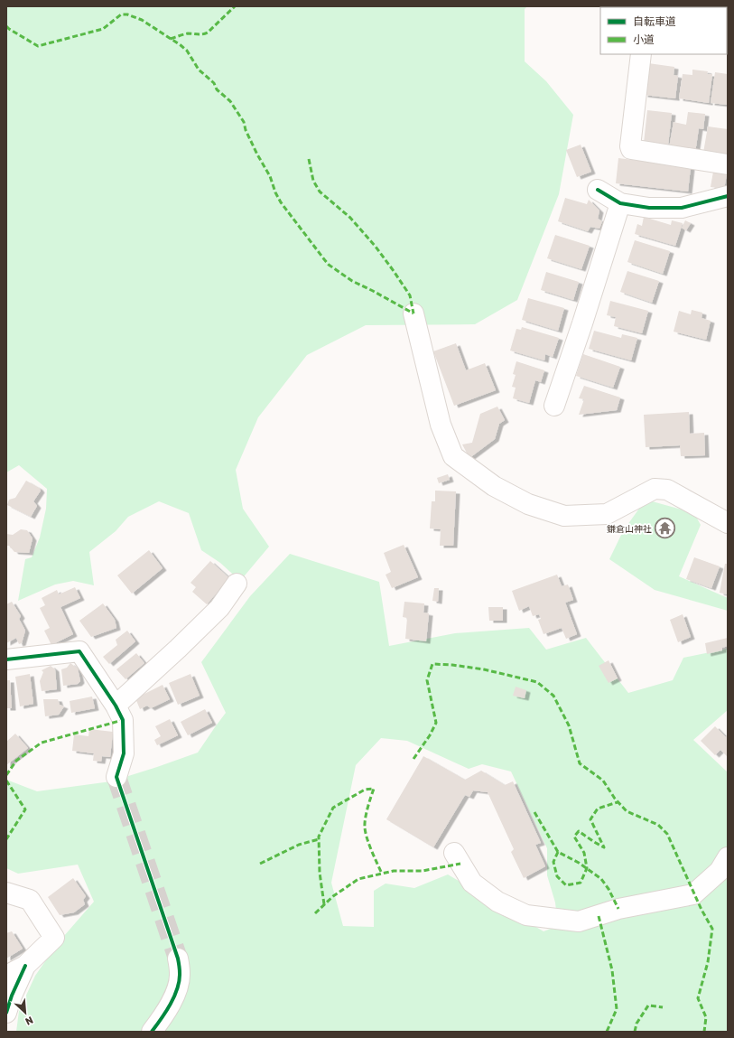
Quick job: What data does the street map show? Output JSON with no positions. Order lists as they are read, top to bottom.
{
  "places": {
    "temple": ["鎌倉山神社"]
  },
  "legend": ["自転車道", "小道"],
  "north": "bottom right"
}
